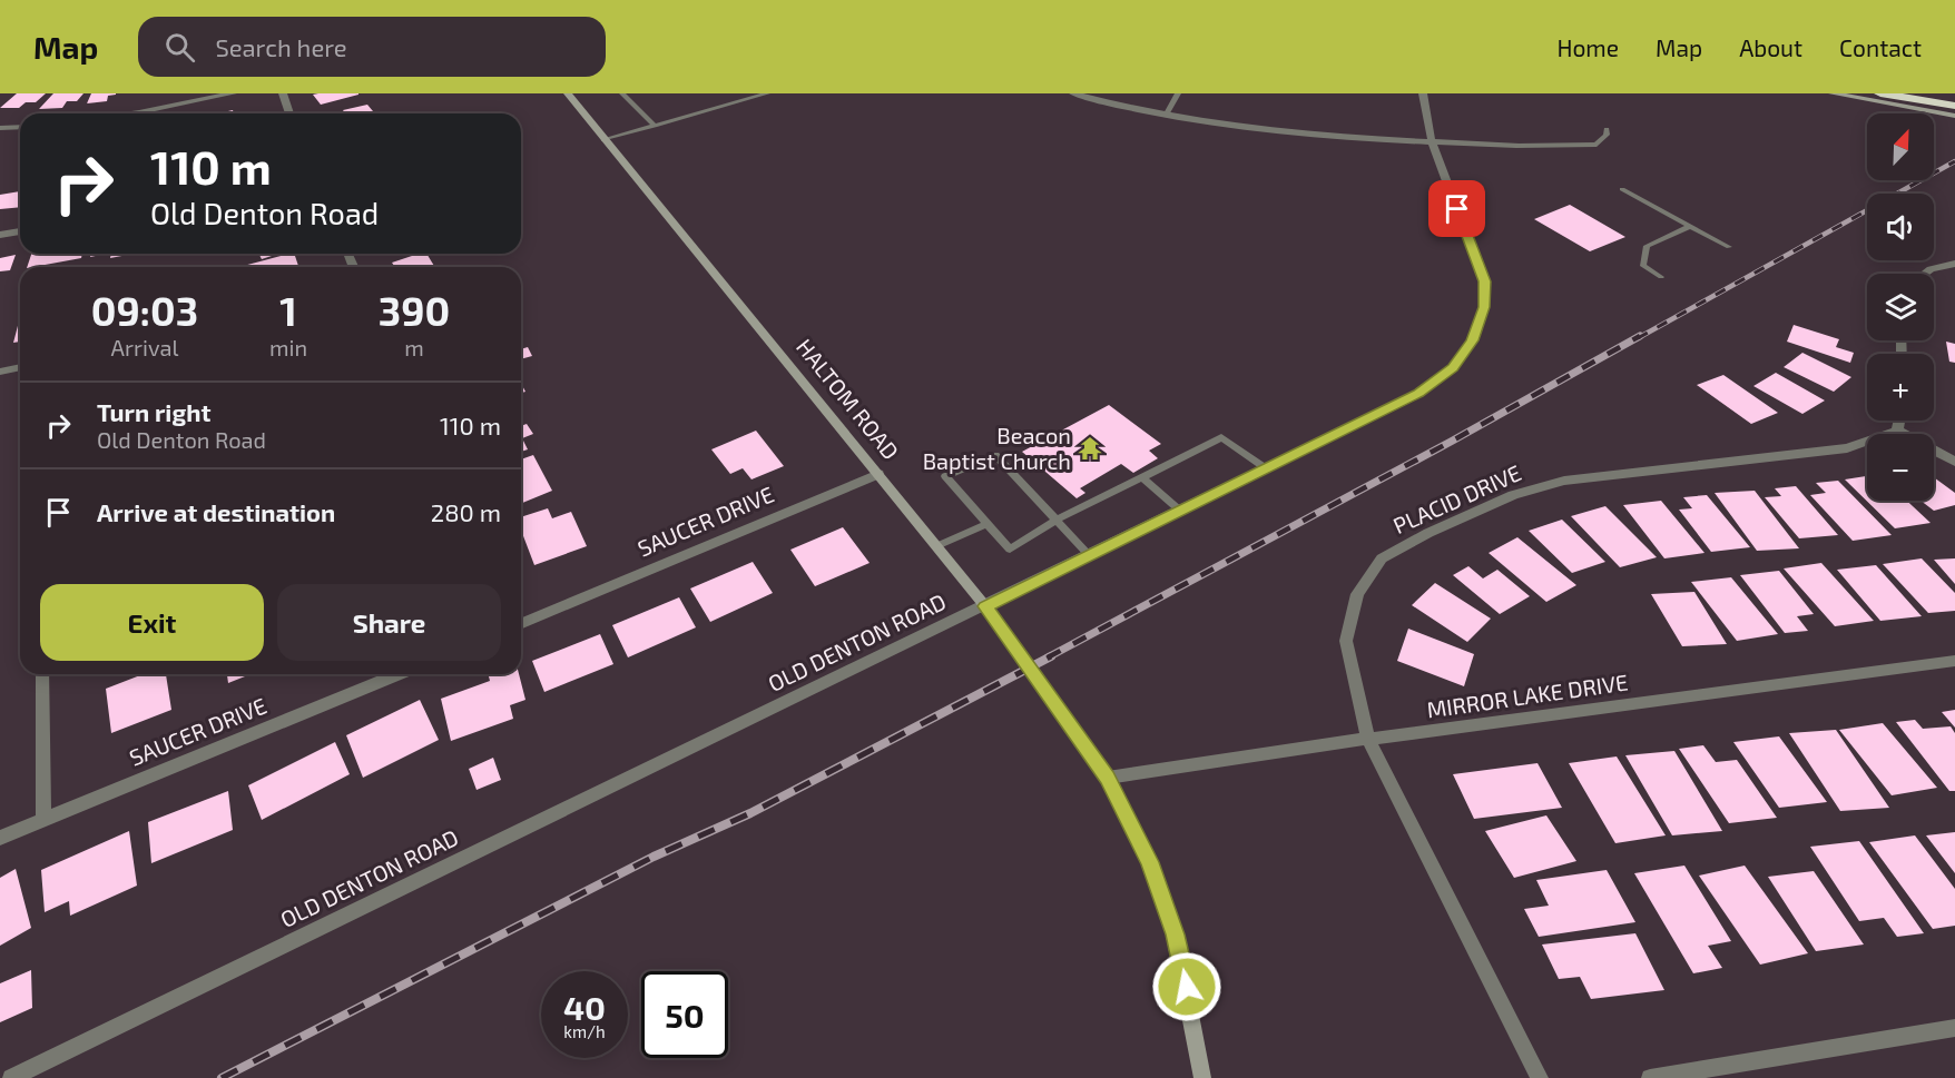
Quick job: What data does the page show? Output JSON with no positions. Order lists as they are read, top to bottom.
{
  "streets": {
    "main road": ["HALTOM ROAD"],
    "street": [
      "PLACID DRIVE",
      "SAUCER DRIVE",
      "OLD DENTON ROAD",
      "MIRROR LAKE DRIVE"
    ]
  },
  "crossings": [
    ["HALTOM ROAD", "SAUCER DRIVE"],
    ["HALTOM ROAD", "OLD DENTON ROAD"],
    ["HALTOM ROAD", "MIRROR LAKE DRIVE"],
    ["PLACID DRIVE", "MIRROR LAKE DRIVE"]
  ],
  "places": {
    "temple": ["Beacon Baptist Church"]
  },
  "north": "top right",
  "page": {
    "header": "Map",
    "search": "Search here",
    "nav": [
      "Home",
      "Map",
      "About",
      "Contact"
    ],
    "map_buttons": ["+", "−"],
    "turn": ["110 m", "Old Denton Road"],
    "eta": [
      "09:03",
      "Arrival",
      "1",
      "min",
      "390",
      "m"
    ],
    "list": [
      {
        "name": "Turn right",
        "note": "Old Denton Road",
        "value": "110 m"
      },
      {
        "name": "Arrive at destination",
        "value": "280 m"
      }
    ],
    "buttons": ["Exit", "Share"],
    "speed": "40 km/h",
    "limit": "50"
  }
}
